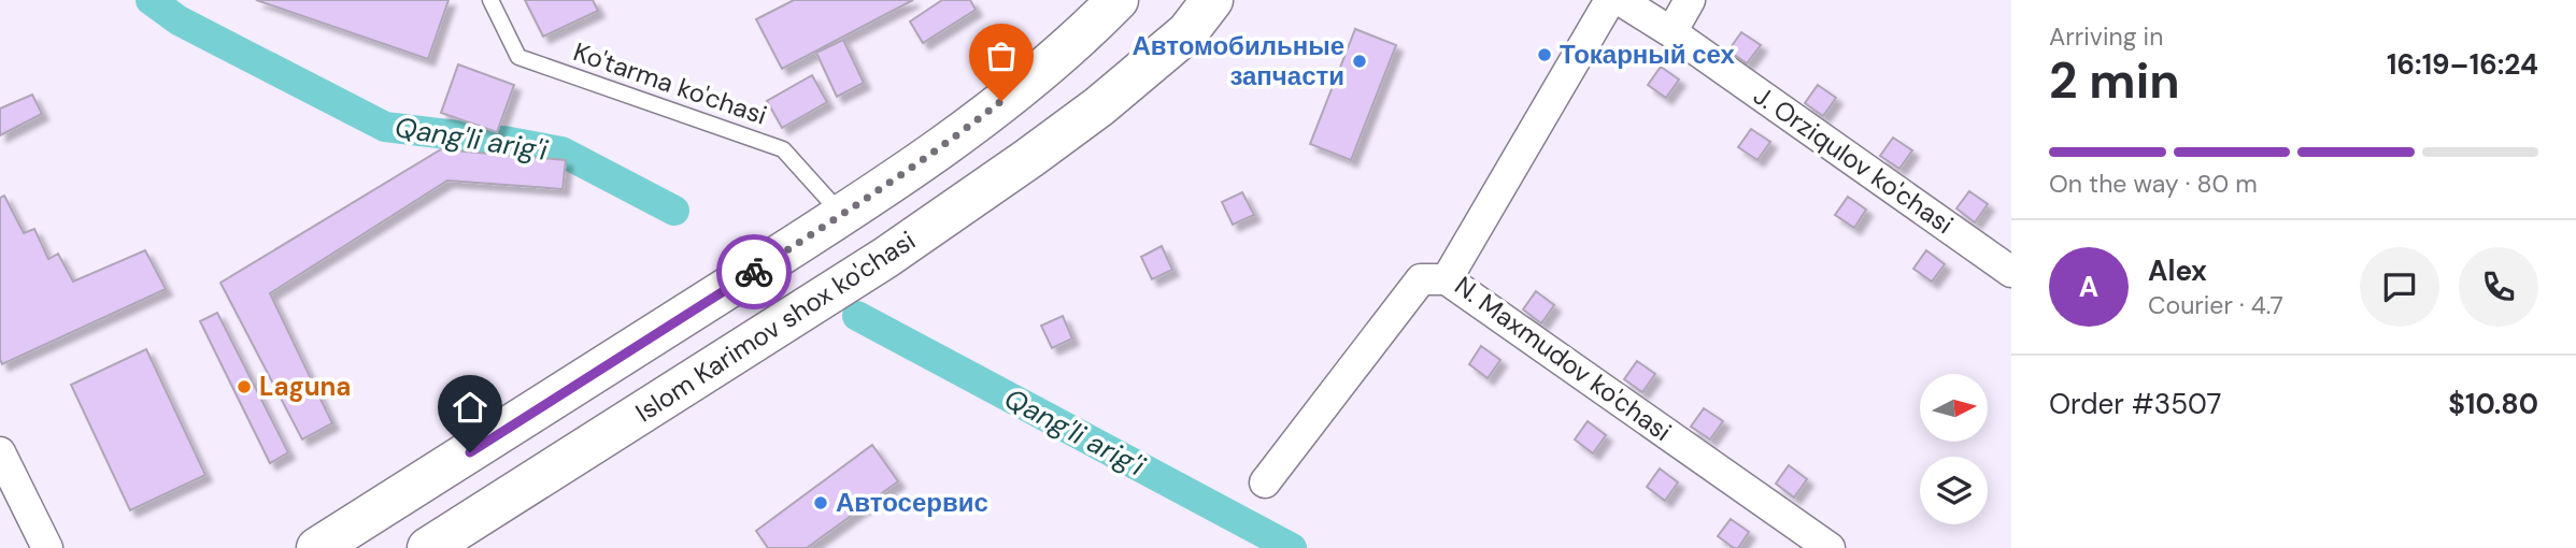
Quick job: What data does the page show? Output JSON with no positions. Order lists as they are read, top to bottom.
{
  "streets": {
    "main road": ["Islom Karimov shox ko'chasi"],
    "street": ["J. Orziqulov ko'chasi", "N. Maxmudov ko'chasi"],
    "lane": ["Ko'tarma ko'chasi"]
  },
  "water": ["Qang'li arig'i"],
  "places": [
    "Токарный сех",
    "Автомобильные запчасти",
    "Laguna",
    "Автосервис"
  ],
  "north": "right",
  "page": {
    "heading": ["2 min", "Arriving in", "16:19–16:24"],
    "panel": [
      "Alex",
      "Courier · 4.7",
      "Order #3507",
      "$10.80"
    ],
    "bar": "On the way · 80 m",
    "round": "A"
  }
}
